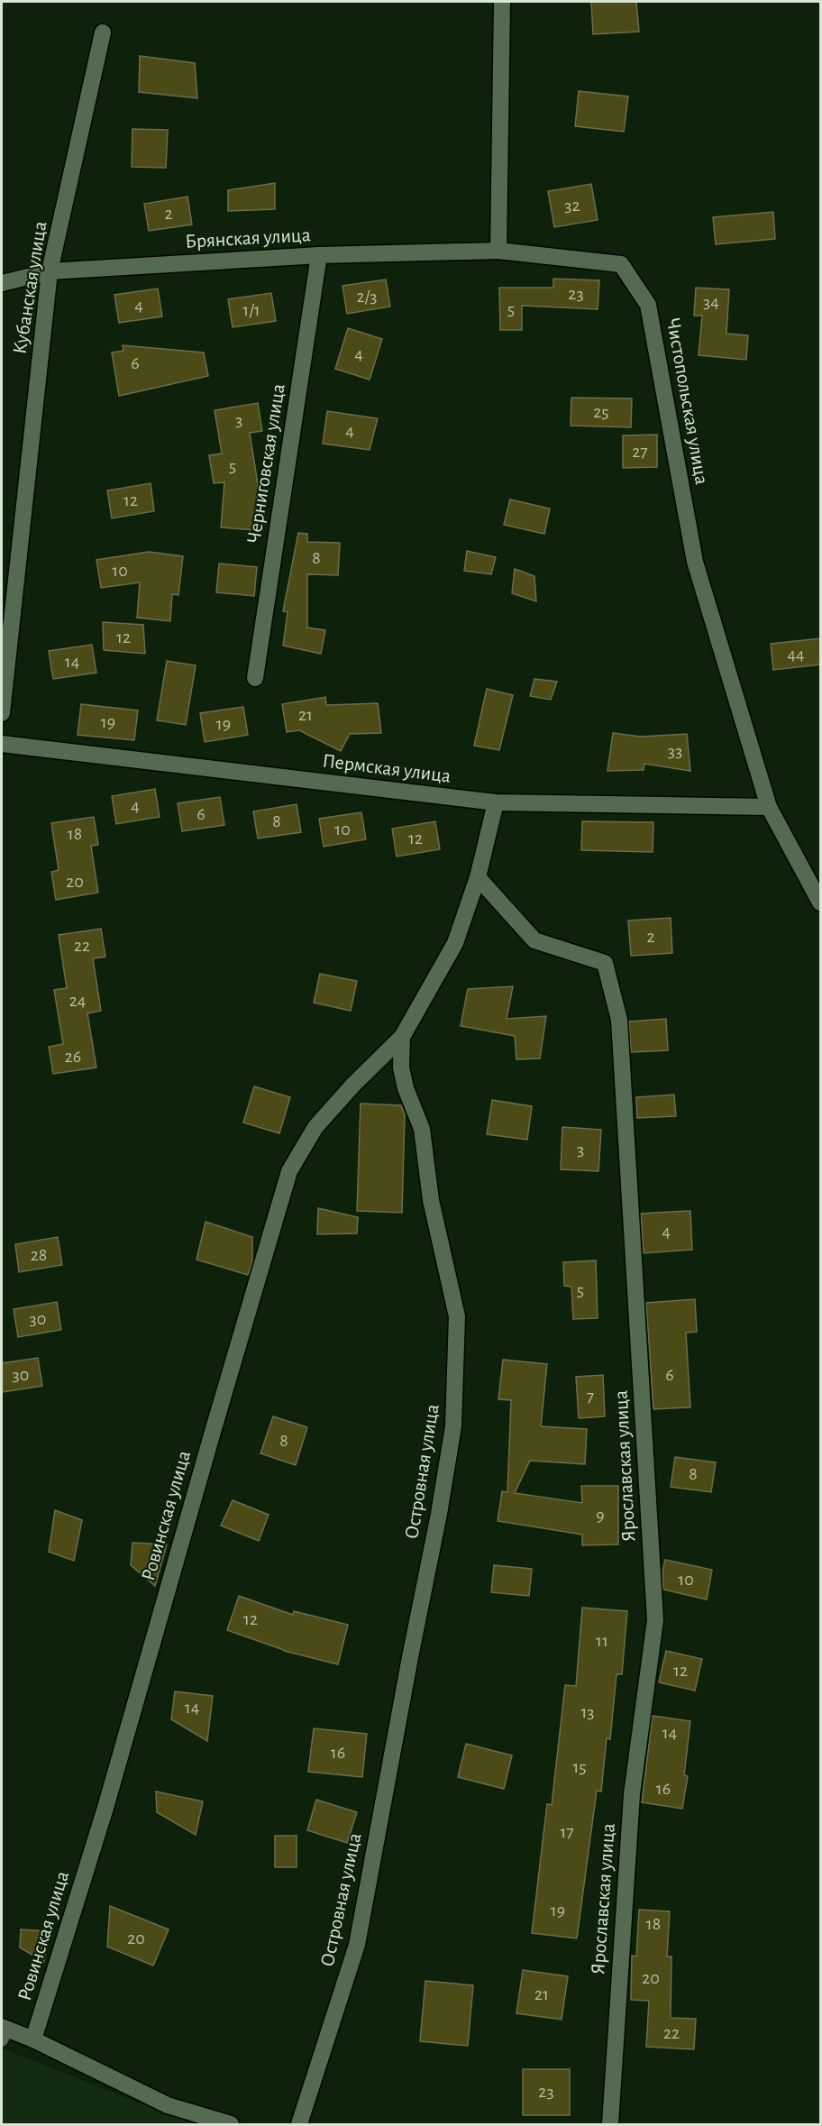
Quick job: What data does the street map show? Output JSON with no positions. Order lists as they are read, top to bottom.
{
  "streets": {
    "street": [
      "Брянская улица",
      "Кубанская улица",
      "Чистопольская улица",
      "Черниговская улица",
      "Пермская улица",
      "Ярославская улица",
      "Островная улица",
      "Ровинская улица"
    ]
  },
  "crossings": [
    ["Брянская улица", "Кубанская улица"],
    ["Брянская улица", "Чистопольская улица"],
    ["Брянская улица", "Черниговская улица"],
    ["Чистопольская улица", "Пермская улица"],
    ["Пермская улица", "Островная улица"],
    ["Ярославская улица", "Островная улица"],
    ["Островная улица", "Ровинская улица"]
  ],
  "house_numbers": [
    "32",
    "2",
    "23",
    "2/3",
    "34",
    "4",
    "5",
    "1/1",
    "4",
    "6",
    "25",
    "3",
    "4",
    "27",
    "5",
    "12",
    "8",
    "10",
    "12",
    "44",
    "14",
    "21",
    "19",
    "19",
    "33",
    "4",
    "6",
    "8",
    "10",
    "18",
    "12",
    "20",
    "2",
    "22",
    "24",
    "26",
    "3",
    "4",
    "28",
    "5",
    "30",
    "30",
    "6",
    "7",
    "8",
    "8",
    "9",
    "10",
    "12",
    "11",
    "12",
    "14",
    "13",
    "14",
    "16",
    "15",
    "16",
    "17",
    "19",
    "18",
    "20",
    "20",
    "21",
    "22",
    "23"
  ]
}
